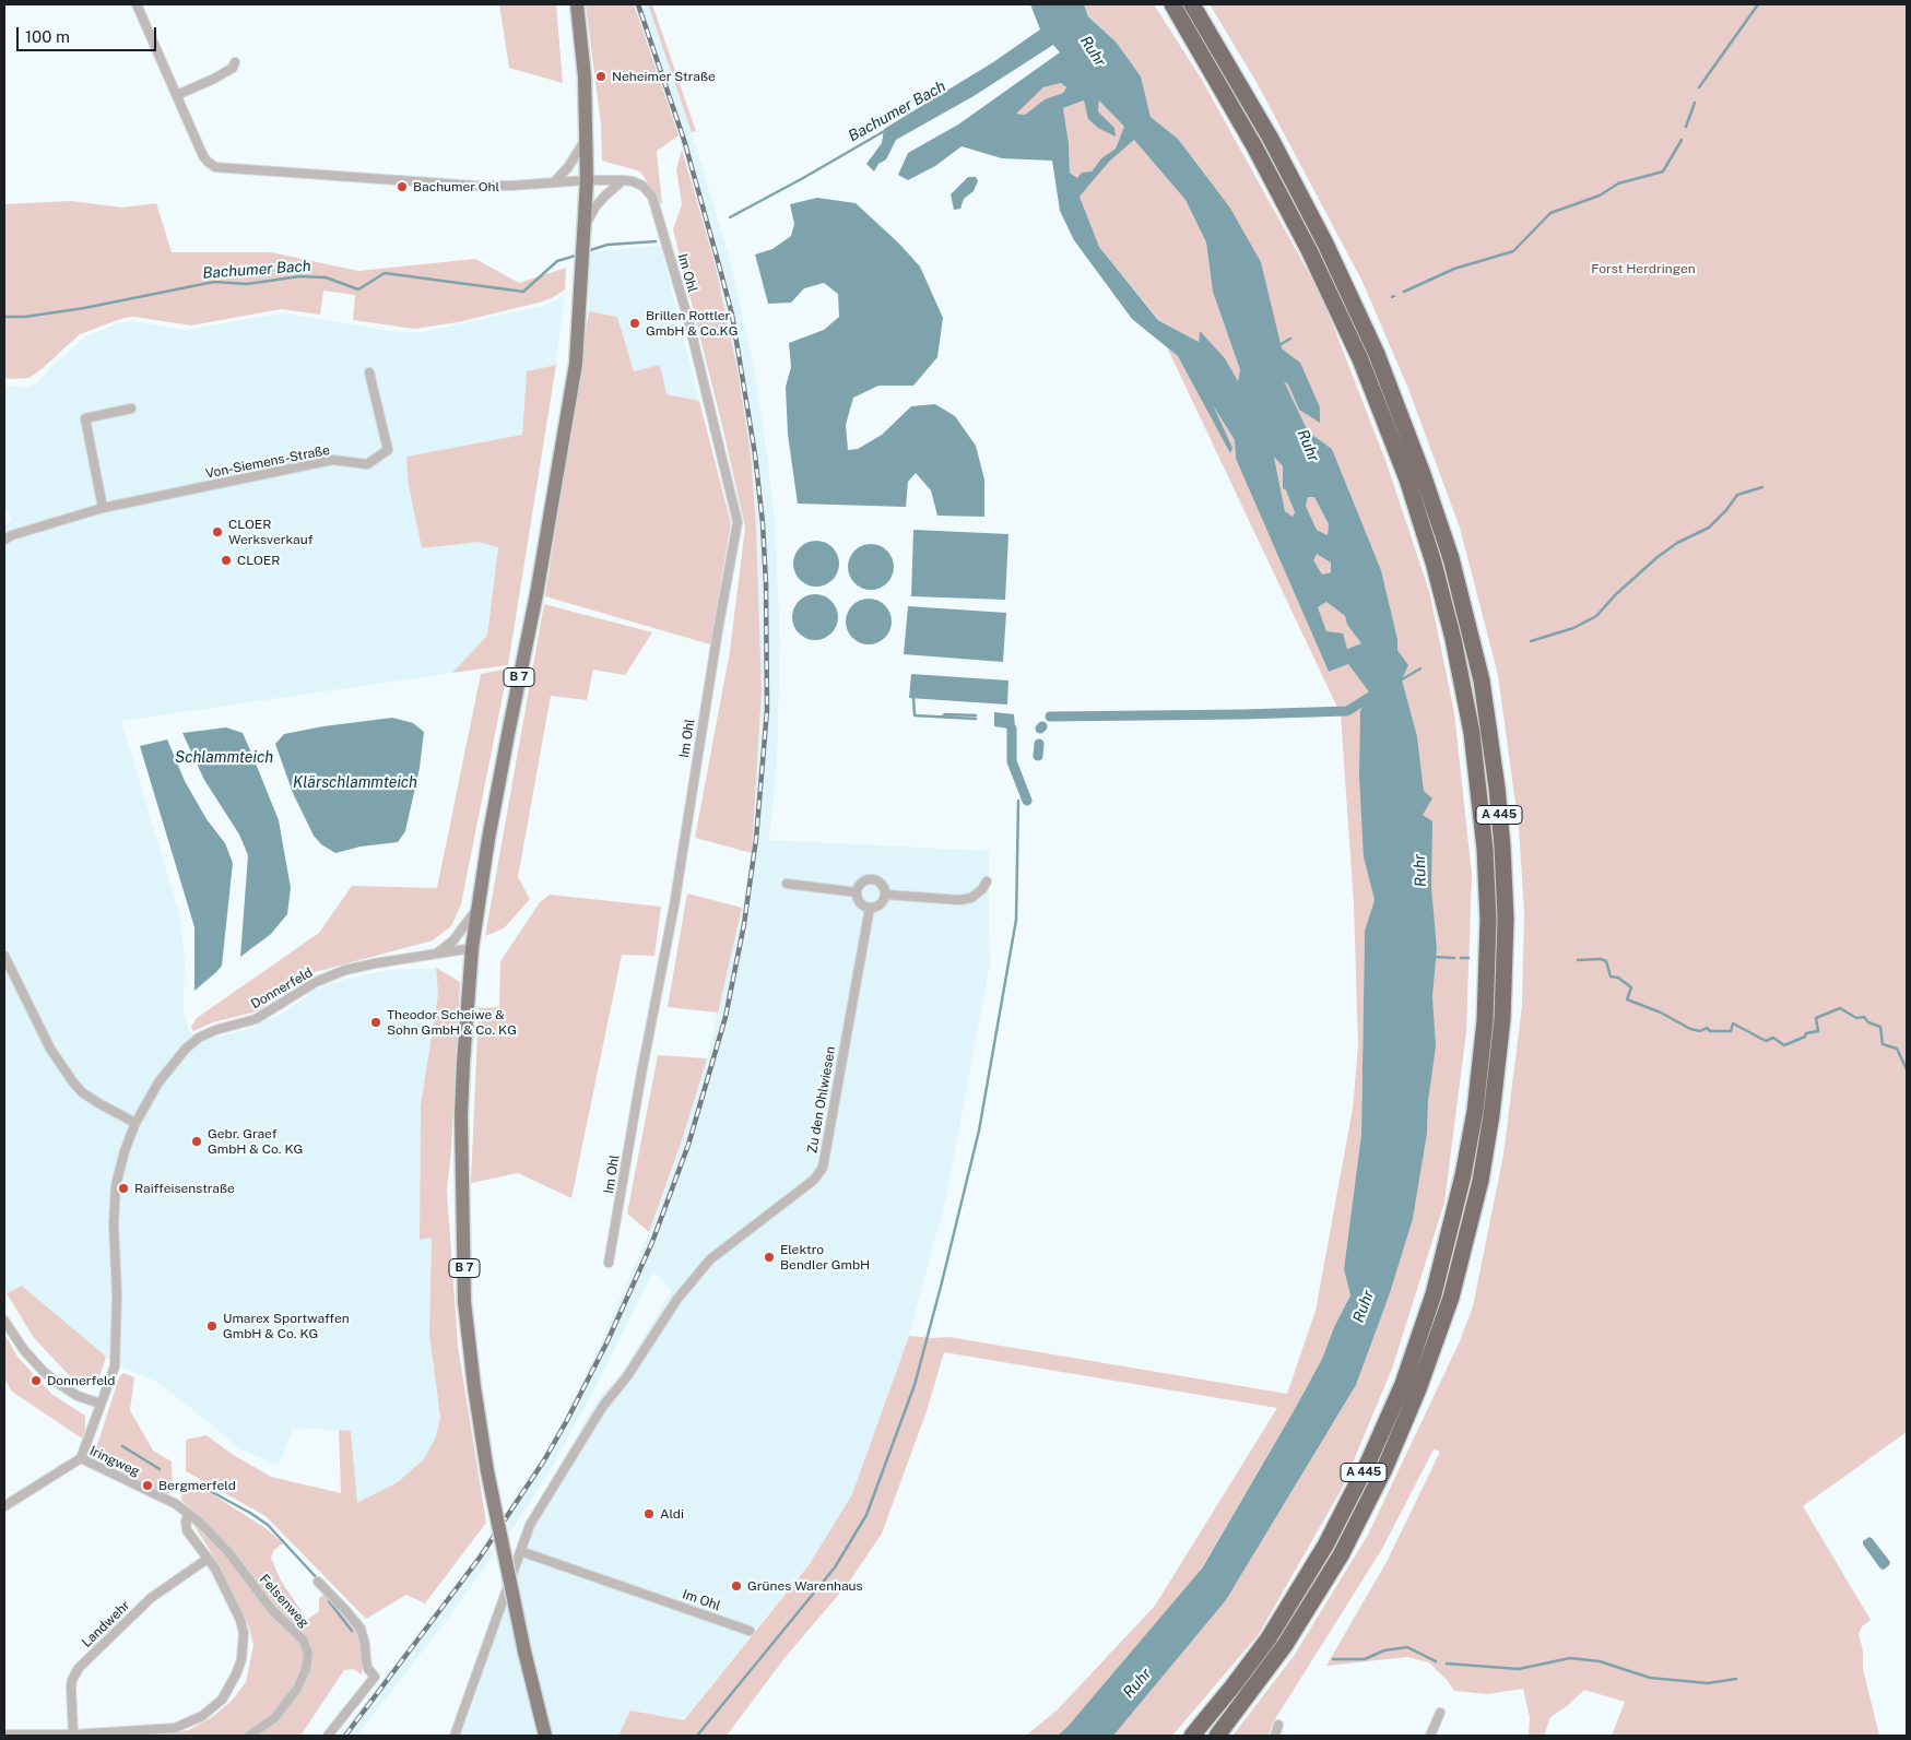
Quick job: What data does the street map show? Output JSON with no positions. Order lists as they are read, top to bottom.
{
  "streets": {
    "highway": ["A 445"],
    "main road": ["B 7"],
    "street": [
      "Im Ohl",
      "Von-Siemens-Straße",
      "Donnerfeld",
      "Zu den Ohlwiesen",
      "Iringweg",
      "Felsenweg",
      "Landwehr"
    ]
  },
  "crossings": [
    ["Im Ohl", "Zu den Ohlwiesen"],
    ["B 7", "Donnerfeld"],
    ["Donnerfeld", "Iringweg"],
    ["Iringweg", "Felsenweg"]
  ],
  "water": [
    "Ruhr",
    "Bachumer Bach",
    "Schlammteich",
    "Klärschlammteich"
  ],
  "parks": ["Forst Herdringen"],
  "places": [
    "Neheimer Straße",
    "Bachumer Ohl",
    "Brillen Rottler GmbH & Co.KG",
    "CLOER Werksverkauf",
    "CLOER",
    "Theodor Scheiwe & Sohn GmbH & Co. KG",
    "Gebr. Graef GmbH & Co. KG",
    "Raiffeisenstraße",
    "Elektro Bendler GmbH",
    "Umarex Sportwaffen GmbH & Co. KG",
    "Donnerfeld",
    "Bergmerfeld",
    "Aldi",
    "Grünes Warenhaus"
  ],
  "scale_bar": "100 m"
}
